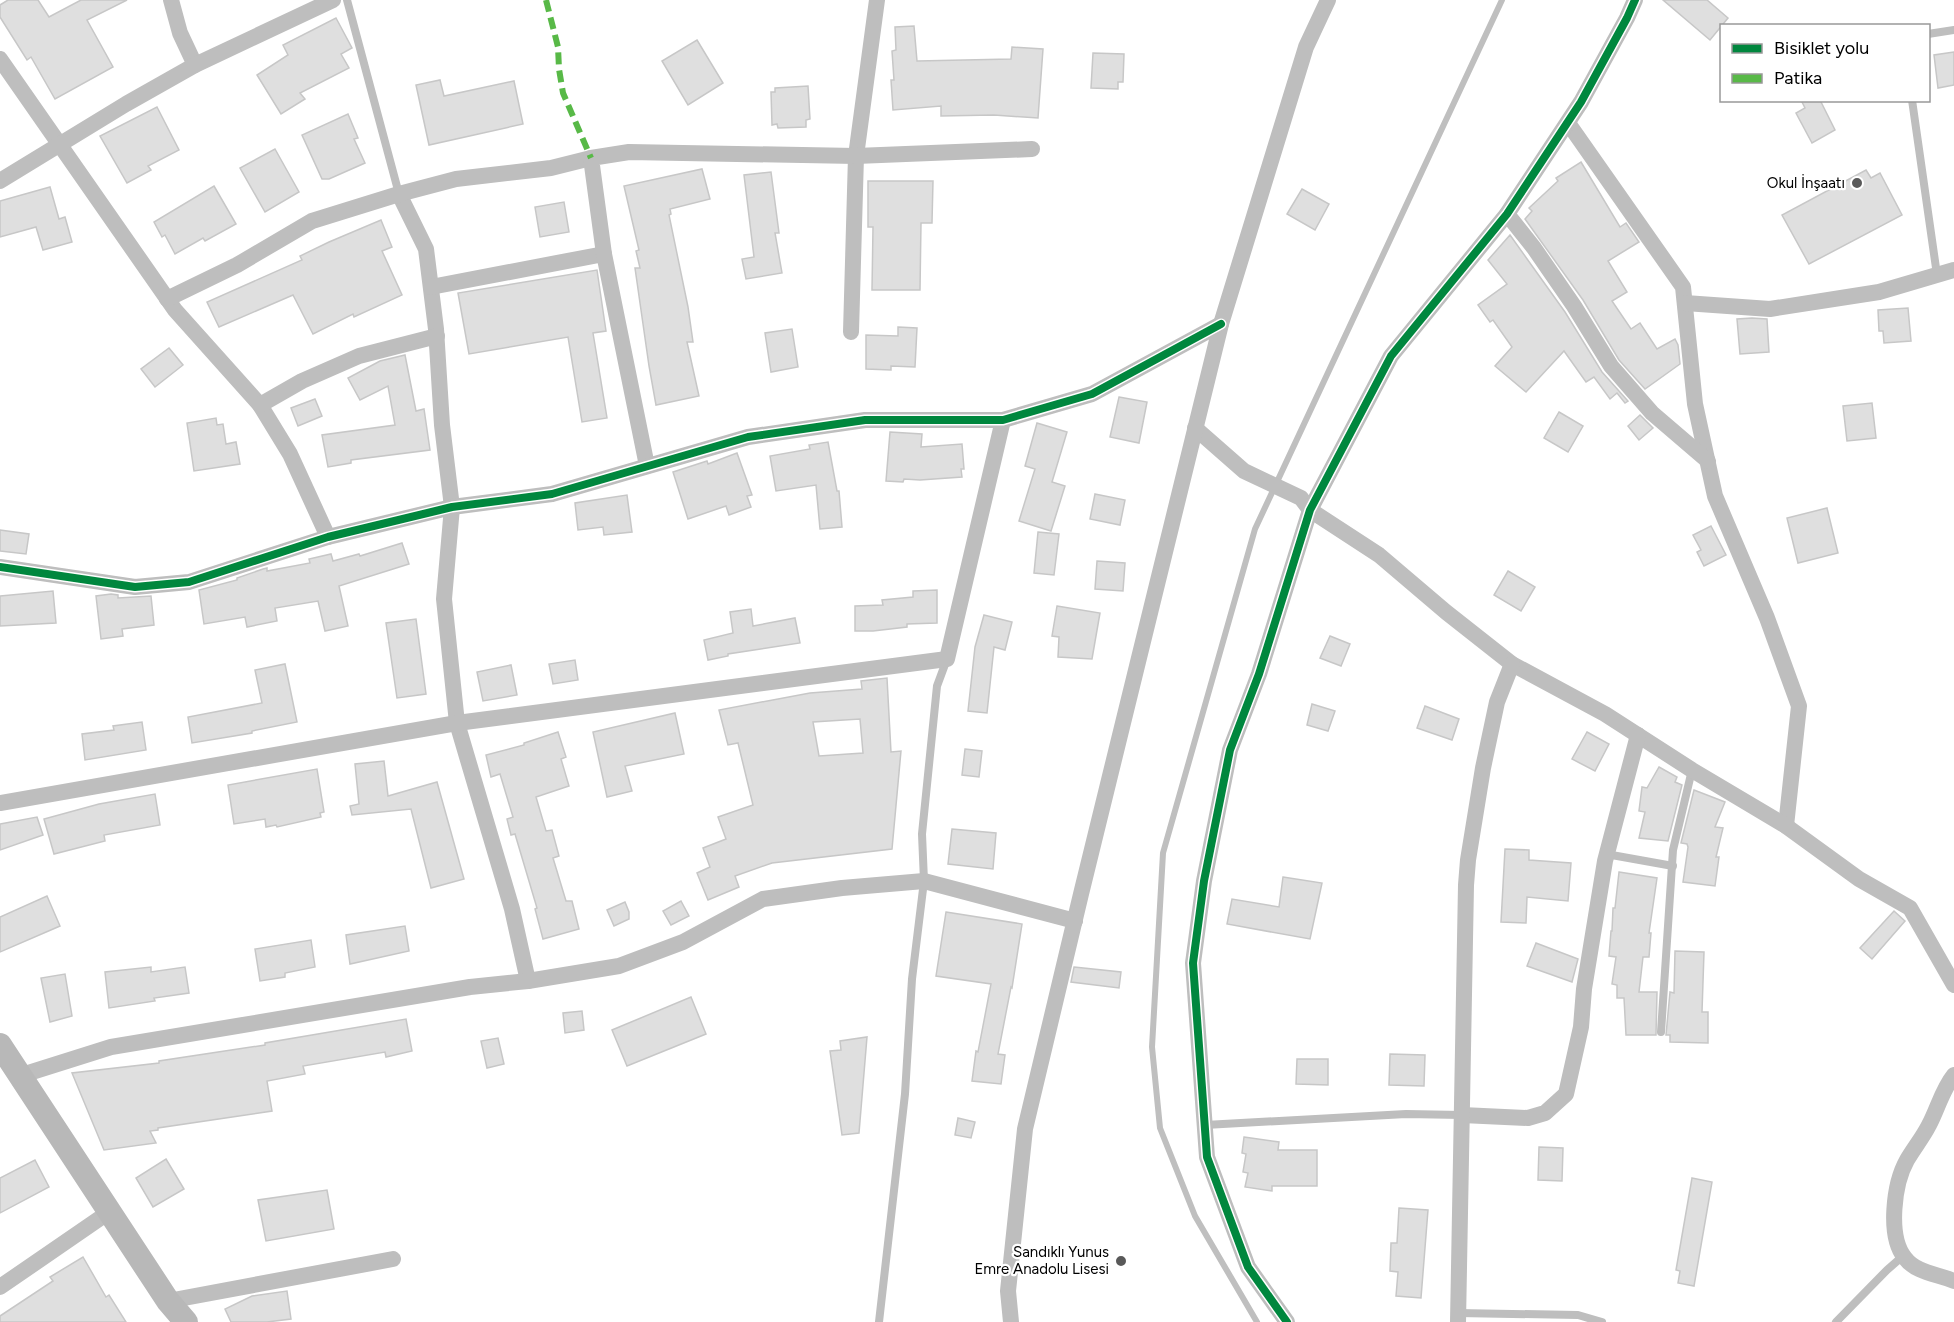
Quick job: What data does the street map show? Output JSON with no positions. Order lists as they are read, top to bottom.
{
  "places": ["Okul İnşaatı", "Sandıklı Yunus Emre Anadolu Lisesi"],
  "legend": ["Bisiklet yolu", "Patika"]
}
